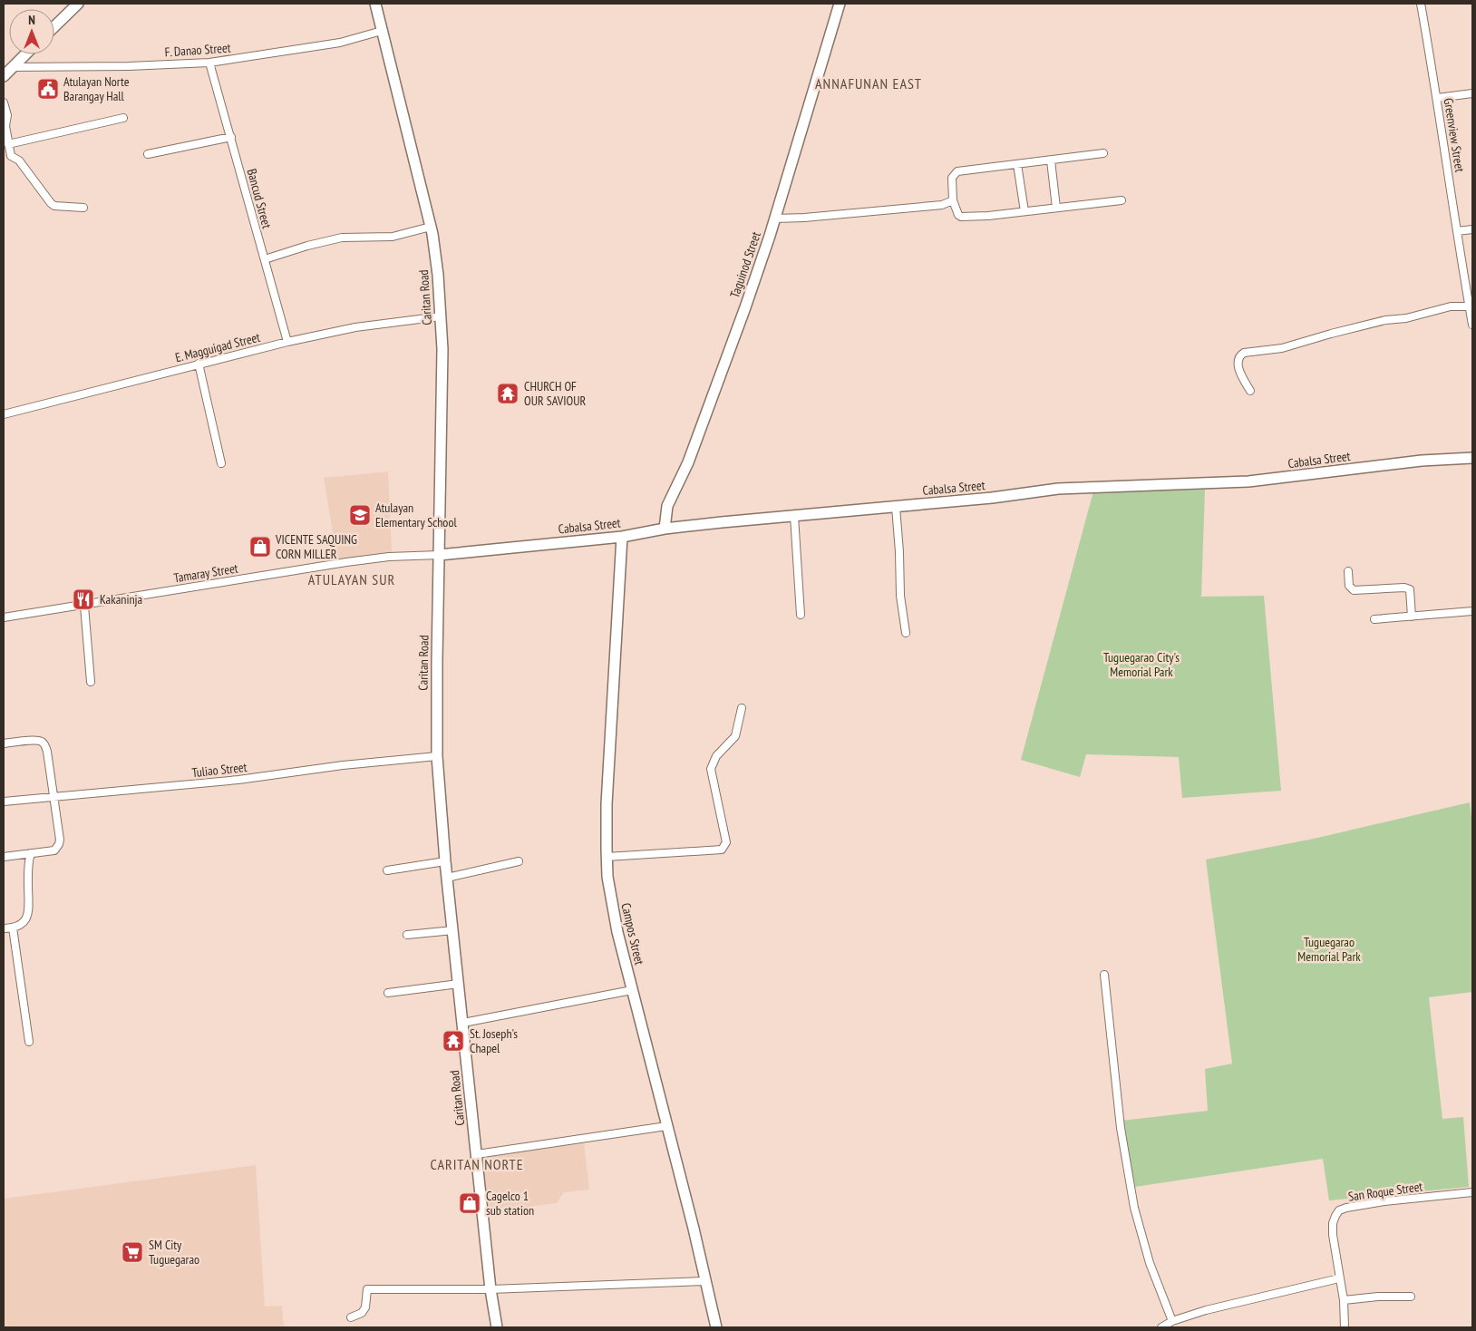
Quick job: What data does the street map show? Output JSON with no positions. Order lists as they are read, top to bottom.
{
  "streets": {
    "street": [
      "F. Danao Street",
      "Greenview Street",
      "Bancud Street",
      "Taguinod Street",
      "Caritan Road",
      "E. Magguigad Street",
      "Cabalsa Street",
      "Tamaray Street",
      "Tuliao Street",
      "Campos Street",
      "San Roque Street"
    ]
  },
  "crossings": [
    ["F. Danao Street", "Bancud Street"],
    ["F. Danao Street", "Caritan Road"],
    ["Bancud Street", "E. Magguigad Street"],
    ["Taguinod Street", "Cabalsa Street"],
    ["Caritan Road", "E. Magguigad Street"],
    ["Caritan Road", "Cabalsa Street"],
    ["Caritan Road", "Tamaray Street"],
    ["Caritan Road", "Tuliao Street"],
    ["Cabalsa Street", "Tamaray Street"],
    ["Cabalsa Street", "Campos Street"]
  ],
  "districts": ["ANNAFUNAN EAST", "ATULAYAN SUR", "CARITAN NORTE"],
  "parks": ["Tuguegarao City's Memorial Park", "Tuguegarao Memorial Park"],
  "places": {
    "public building": ["Atulayan Norte Barangay Hall"],
    "temple": ["CHURCH OF OUR SAVIOUR", "St. Joseph's Chapel"],
    "school or university": ["Atulayan Elementary School"],
    "shop": ["VICENTE SAQUING CORN MILLER", "Cagelco 1 sub station"],
    "restaurant": ["Kakaninja"],
    "supermarket": ["SM City Tuguegarao"]
  },
  "north": "top"
}
